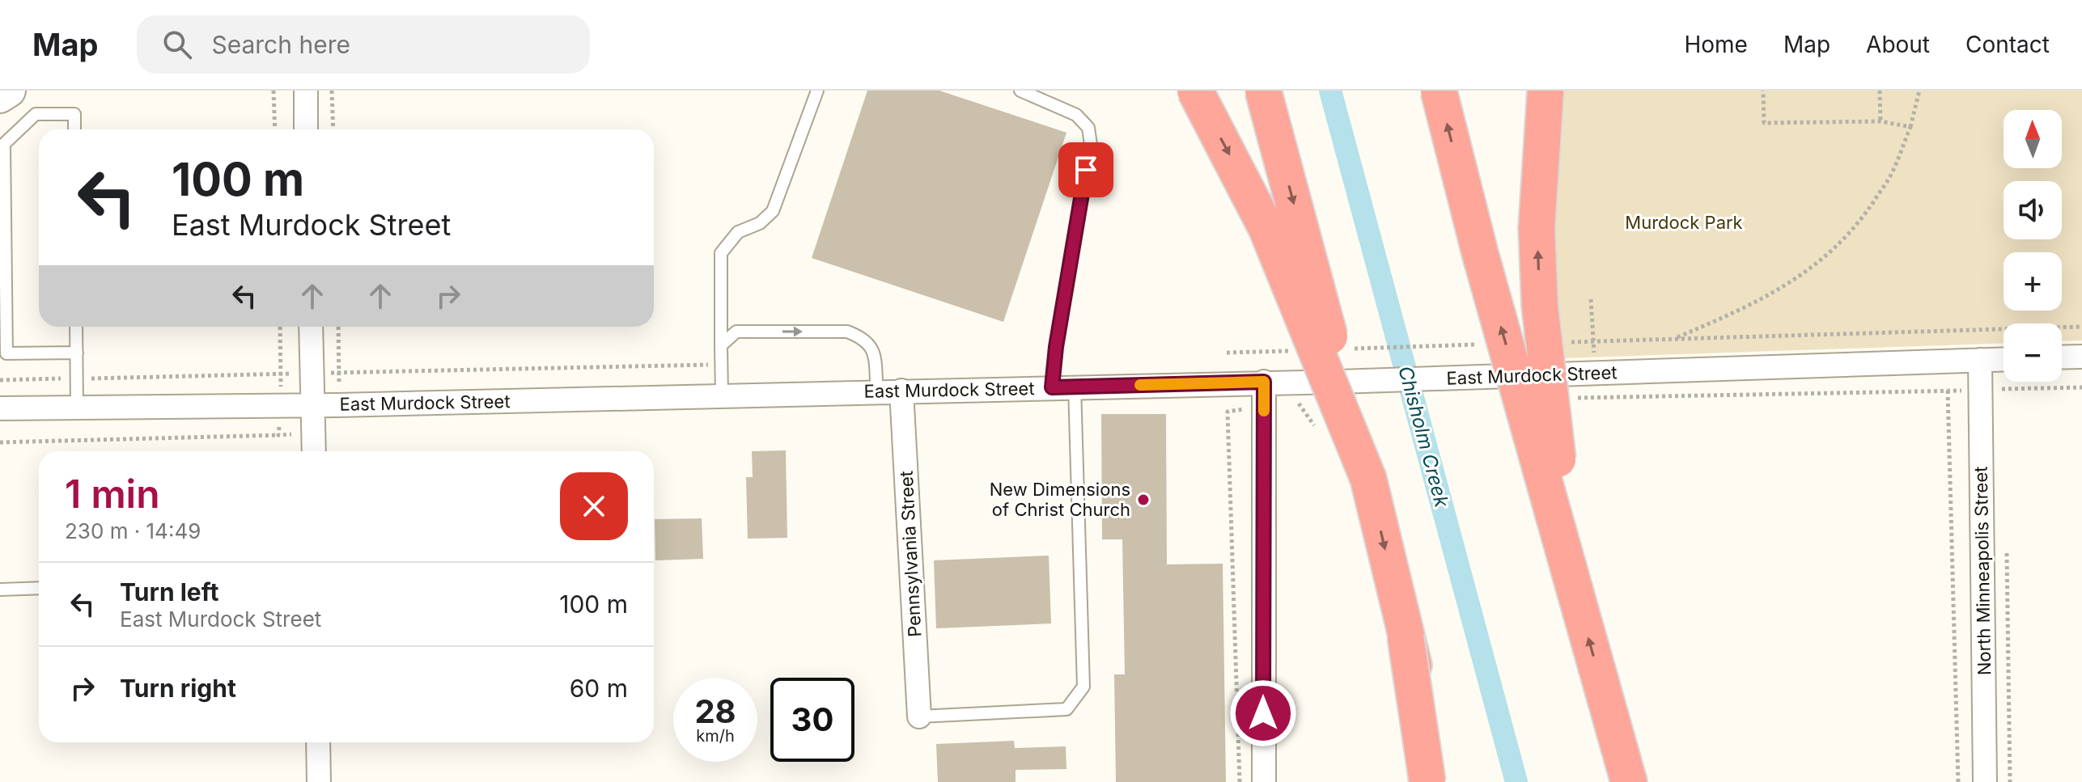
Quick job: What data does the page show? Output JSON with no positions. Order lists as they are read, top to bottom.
{
  "streets": {
    "street": ["East Murdock Street", "Pennsylvania Street", "North Minneapolis Street"]
  },
  "crossings": [
    ["East Murdock Street", "Pennsylvania Street"],
    ["East Murdock Street", "North Minneapolis Street"]
  ],
  "water": ["Chisholm Creek"],
  "parks": ["Murdock Park"],
  "places": ["New Dimensions of Christ Church"],
  "north": "top",
  "page": {
    "header": "Map",
    "search": "Search here",
    "nav": [
      "Home",
      "Map",
      "About",
      "Contact"
    ],
    "map_buttons": ["+", "−"],
    "turn": ["100 m", "East Murdock Street"],
    "heading": ["1 min", "230 m · 14:49"],
    "list": [
      {
        "name": "Turn left",
        "note": "East Murdock Street",
        "value": "100 m"
      },
      {
        "name": "Turn right",
        "value": "60 m"
      }
    ],
    "speed": "28 km/h",
    "limit": "30"
  }
}
